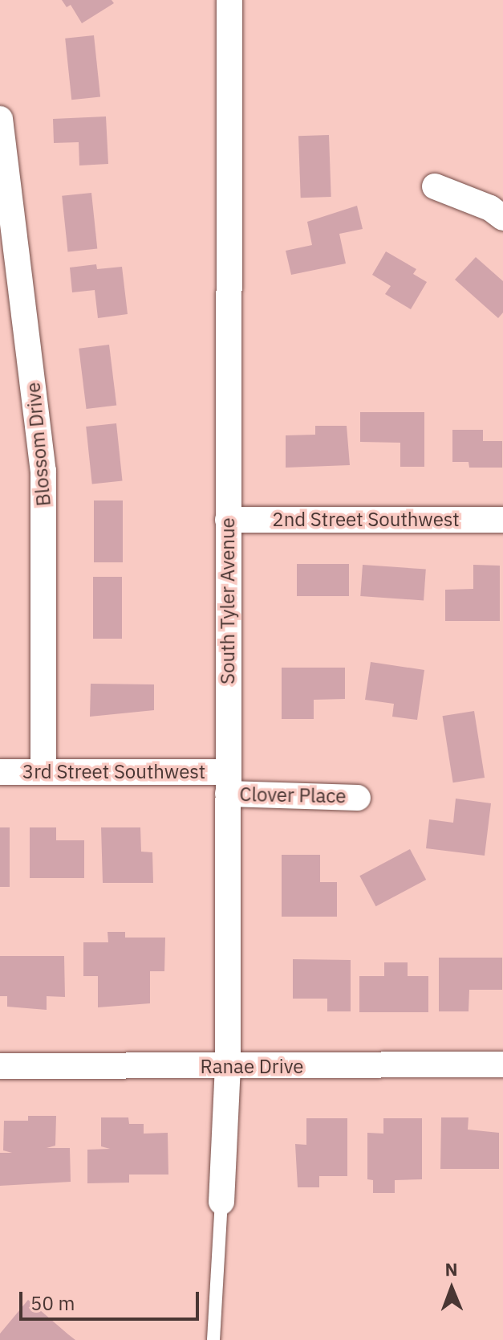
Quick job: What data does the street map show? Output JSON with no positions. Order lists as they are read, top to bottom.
{
  "streets": {
    "street": [
      "Blossom Drive",
      "2nd Street Southwest",
      "South Tyler Avenue",
      "3rd Street Southwest",
      "Clover Place",
      "Ranae Drive"
    ]
  },
  "crossings": [
    ["Blossom Drive", "3rd Street Southwest"],
    ["2nd Street Southwest", "South Tyler Avenue"],
    ["South Tyler Avenue", "3rd Street Southwest"],
    ["South Tyler Avenue", "Clover Place"],
    ["South Tyler Avenue", "Ranae Drive"],
    ["3rd Street Southwest", "Clover Place"]
  ],
  "scale_bar": "50 m",
  "north": "top"
}
